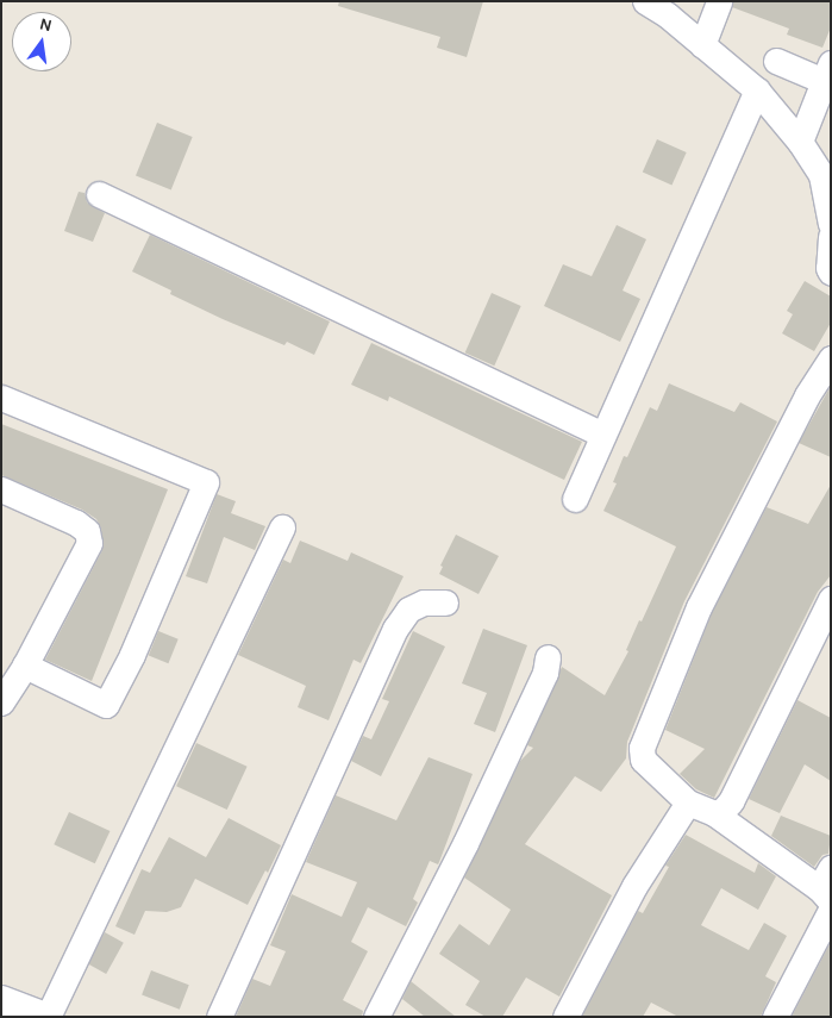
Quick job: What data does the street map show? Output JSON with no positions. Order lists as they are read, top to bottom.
{
  "north": "top"
}
